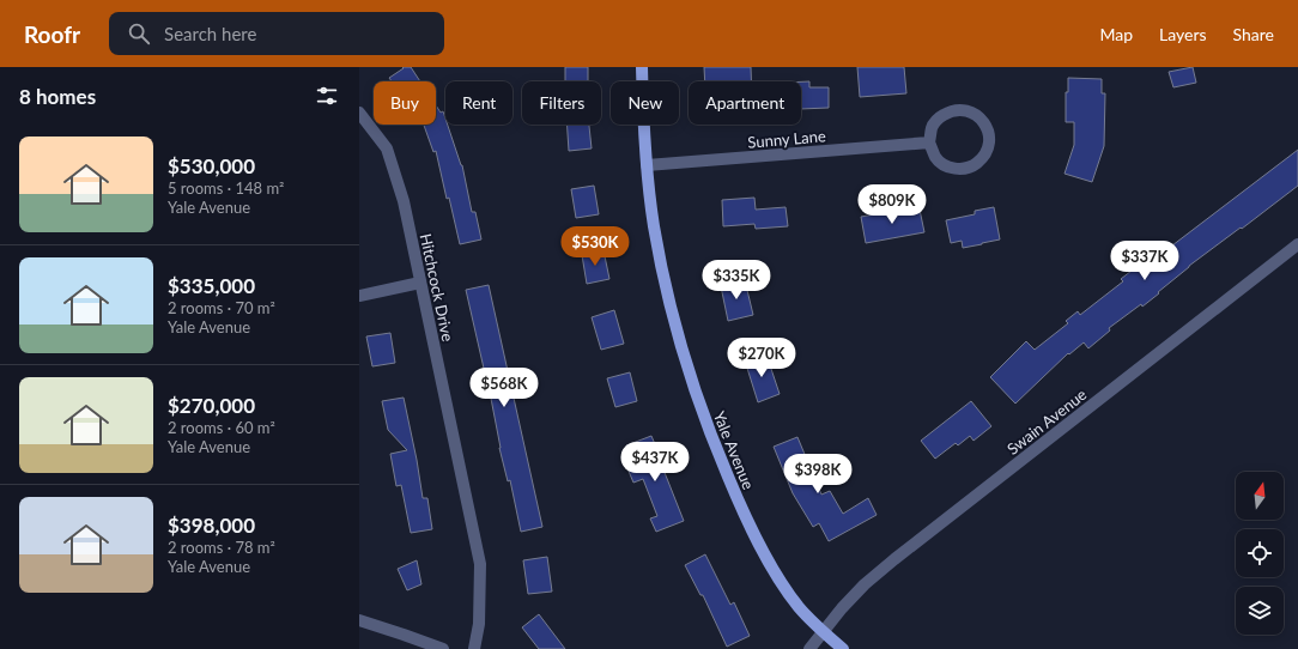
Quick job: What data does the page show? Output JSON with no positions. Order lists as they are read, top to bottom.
{
  "streets": {
    "main road": ["Yale Avenue"],
    "street": ["Sunny Lane", "Hitchcock Drive", "Swain Avenue"]
  },
  "crossings": [
    ["Sunny Lane", "Yale Avenue"],
    ["Swain Avenue", "Yale Avenue"]
  ],
  "north": "top",
  "page": {
    "header": "Roofr",
    "search": "Search here",
    "nav": ["Map", "Layers", "Share"],
    "heading": "8 homes",
    "chip": [
      "Buy",
      "Rent",
      "Filters",
      "New",
      "Apartment"
    ],
    "list": [
      {
        "name": "$530,000",
        "note": "5 rooms · 148 m² · Yale Avenue"
      },
      {
        "name": "$335,000",
        "note": "2 rooms · 70 m² · Yale Avenue"
      },
      {
        "name": "$270,000",
        "note": "2 rooms · 60 m² · Yale Avenue"
      },
      {
        "name": "$398,000",
        "note": "2 rooms · 78 m² · Yale Avenue"
      }
    ],
    "price": [
      "$809K",
      "$530K",
      "$337K",
      "$335K",
      "$270K",
      "$568K",
      "$437K",
      "$398K"
    ]
  }
}
